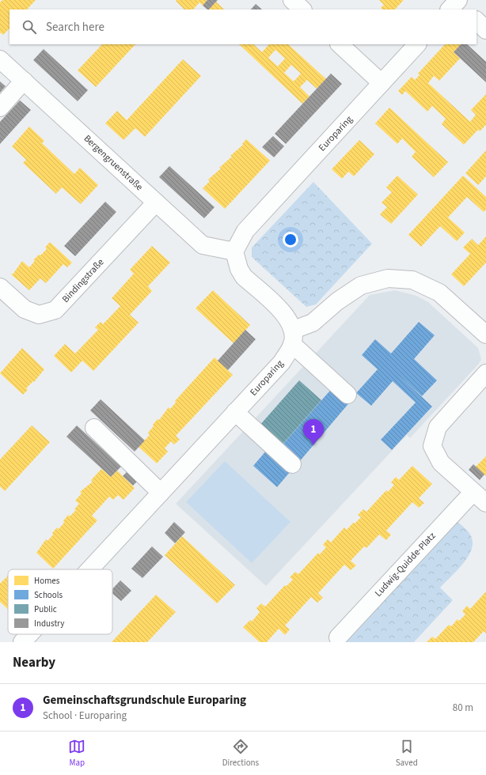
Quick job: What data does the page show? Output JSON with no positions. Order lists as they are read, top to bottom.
{
  "streets": {
    "street": [
      "Europaring",
      "Bergengruenstraße",
      "Bindingstraße",
      "Ludwig-Quidde-Platz"
    ]
  },
  "crossings": [
    ["Europaring", "Bergengruenstraße"],
    ["Bergengruenstraße", "Bindingstraße"]
  ],
  "legend": [
    "Homes",
    "Schools",
    "Public",
    "Industry"
  ],
  "page": {
    "search": "Search here",
    "pins": "1",
    "heading": "Nearby",
    "list": [
      {
        "mark": "1",
        "name": "Gemeinschaftsgrundschule Europaring",
        "note": "School · Europaring",
        "value": "80 m"
      }
    ],
    "nav": ["Map", "Directions", "Saved"]
  }
}
